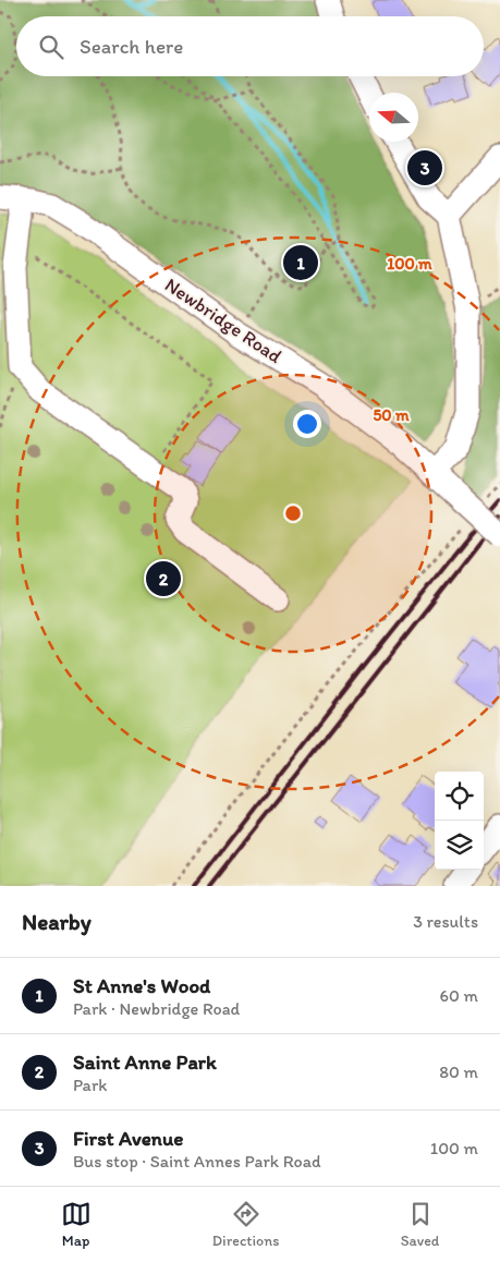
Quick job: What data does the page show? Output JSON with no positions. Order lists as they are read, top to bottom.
{
  "streets": {
    "street": ["Newbridge Road"]
  },
  "north": "left",
  "page": {
    "search": "Search here",
    "pins": ["3", "1", "2"],
    "heading": ["Nearby", "3 results"],
    "list": [
      {
        "mark": "1",
        "name": "St Anne's Wood",
        "note": "Park · Newbridge Road",
        "value": "60 m"
      },
      {
        "mark": "2",
        "name": "Saint Anne Park",
        "note": "Park",
        "value": "80 m"
      },
      {
        "mark": "3",
        "name": "First Avenue",
        "note": "Bus stop · Saint Annes Park Road",
        "value": "100 m"
      }
    ],
    "nav": ["Map", "Directions", "Saved"]
  },
  "rings": ["100 m", "50 m"]
}
